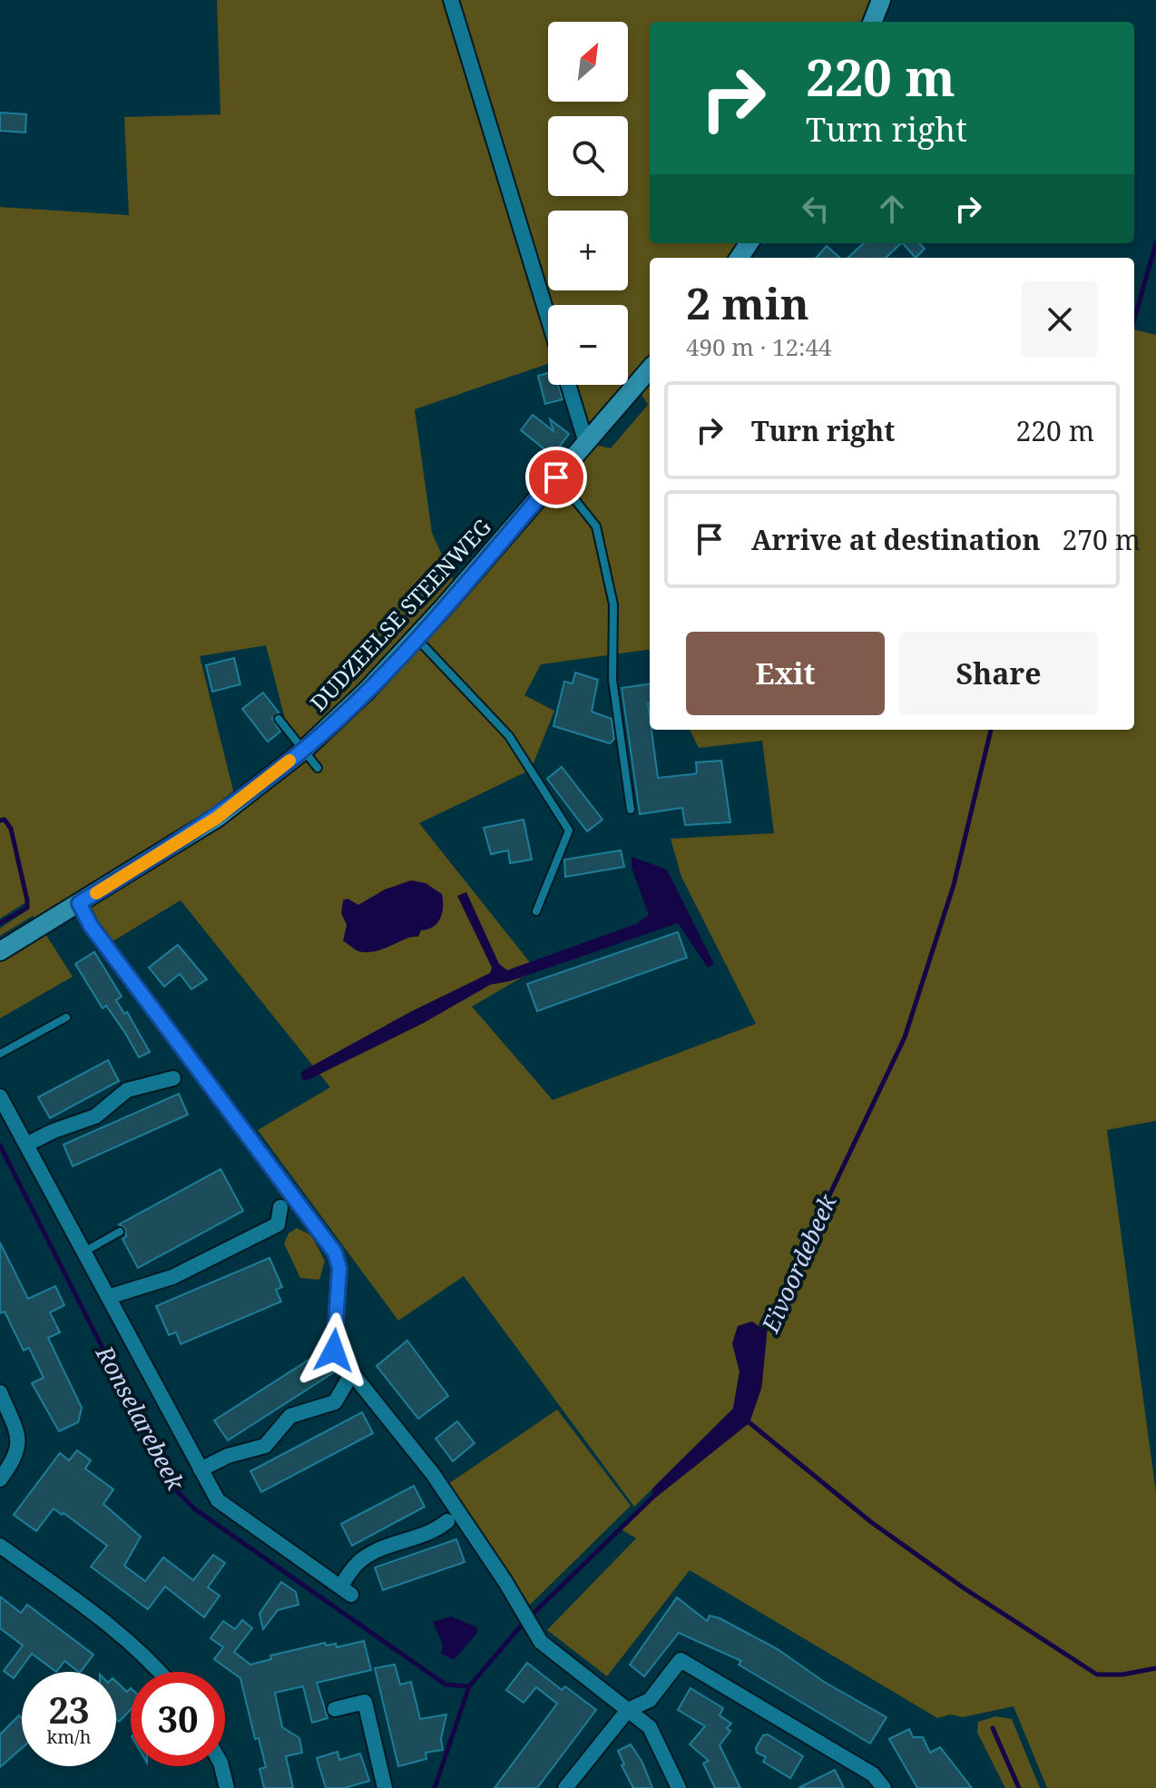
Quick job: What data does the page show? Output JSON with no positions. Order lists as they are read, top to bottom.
{
  "streets": {
    "main road": ["DUDZEELSE STEENWEG"]
  },
  "water": ["Eivoordebeek", "Ronselarebeek"],
  "north": "top right",
  "page": {
    "map_buttons": ["+", "−"],
    "turn": ["220 m", "Turn right"],
    "heading": ["2 min", "490 m · 12:44"],
    "list": [
      {
        "name": "Turn right",
        "value": "220 m"
      },
      {
        "name": "Arrive at destination",
        "value": "270 m"
      }
    ],
    "buttons": ["Exit", "Share"],
    "speed": "23 km/h",
    "limit": "30"
  }
}
